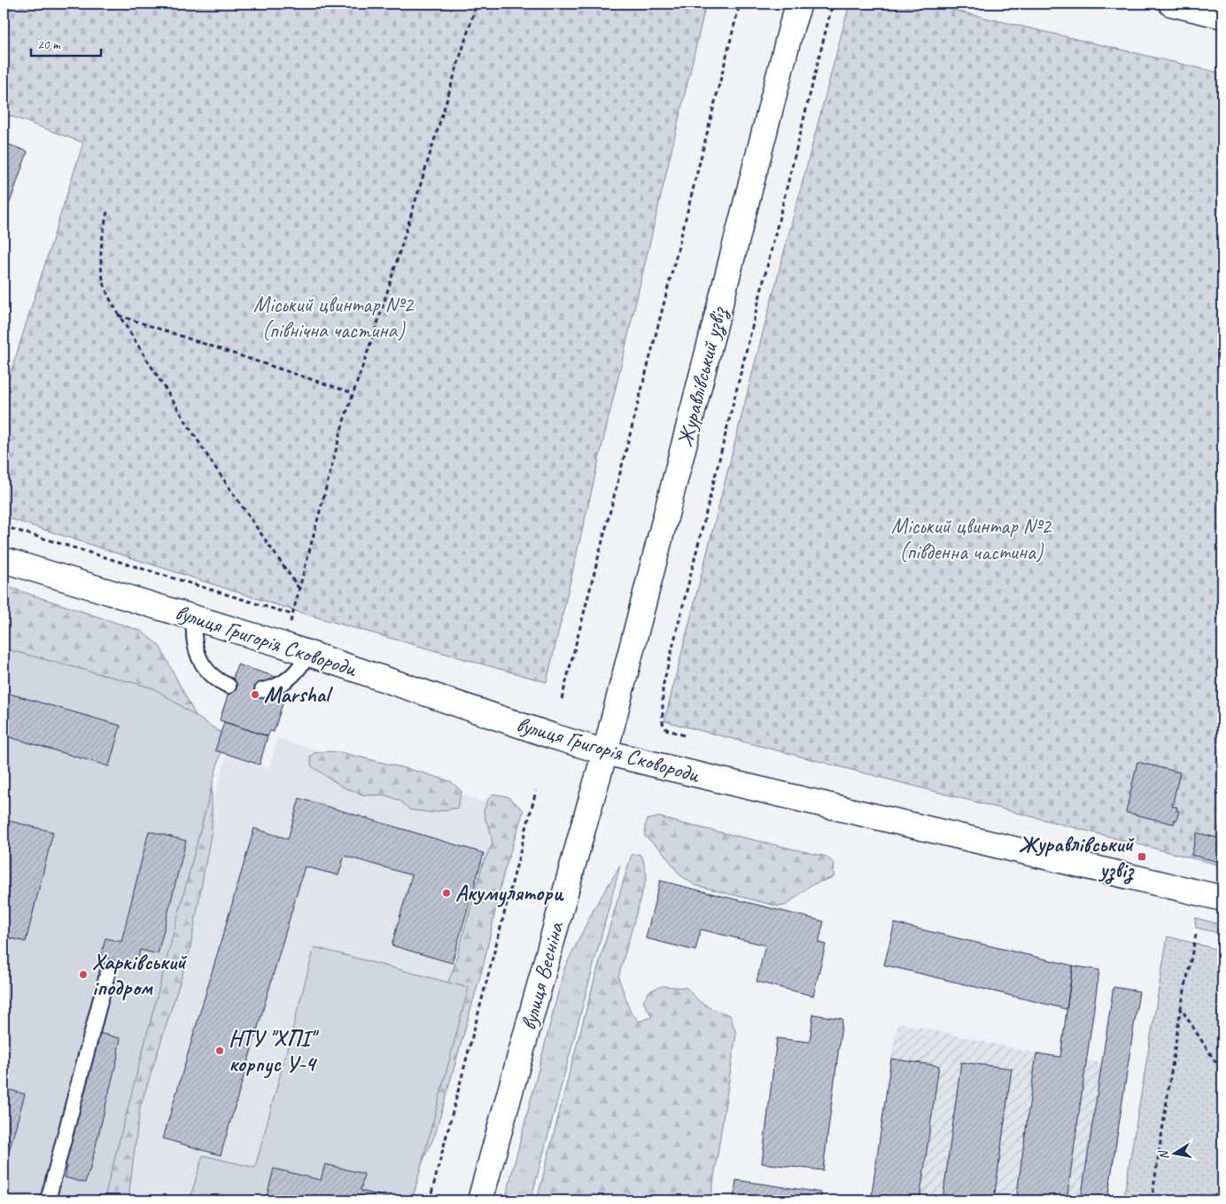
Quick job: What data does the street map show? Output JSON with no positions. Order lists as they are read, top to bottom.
{
  "streets": {
    "main road": ["Журавлівський узвіз", "вулиця Григорія Сковороди", "вулиця Весніна"]
  },
  "crossings": [
    ["Журавлівський узвіз", "вулиця Григорія Сковороди"],
    ["Журавлівський узвіз", "вулиця Весніна"],
    ["вулиця Григорія Сковороди", "вулиця Весніна"]
  ],
  "parks": ["Міський цвинтар №2 (північна частина)", "Міський цвинтар №2 (південна частина)"],
  "places": {
    "other": [
      "Marshal",
      "Акумулятори",
      "Харківський іподром",
      "НТУ \"ХПІ\" корпус У-4"
    ],
    "transit": ["Журавлівський узвіз"]
  },
  "scale_bar": "20 m",
  "north": "left"
}
